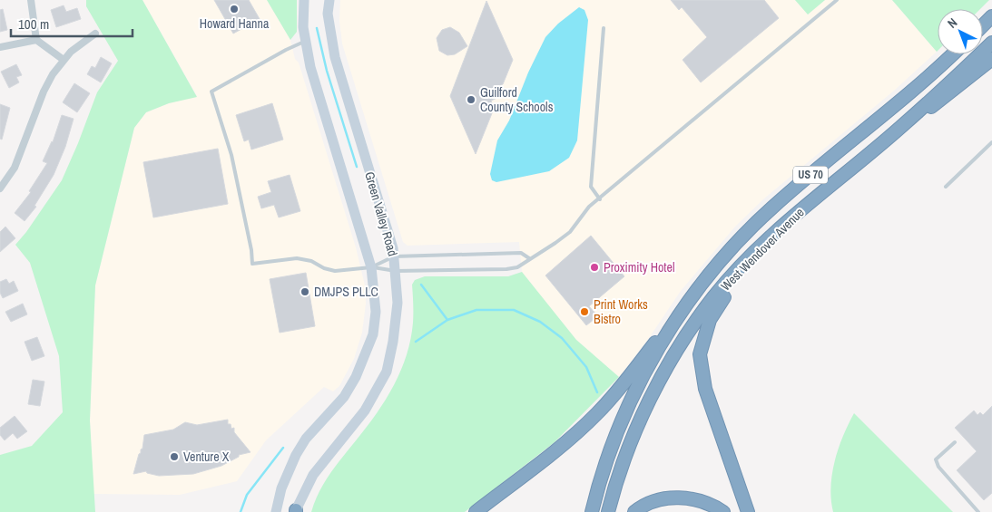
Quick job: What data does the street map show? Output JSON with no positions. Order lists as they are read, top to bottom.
{
  "streets": {
    "highway": ["US 70", "West Wendover Avenue"],
    "main road": ["Green Valley Road"]
  },
  "places": [
    "Howard Hanna",
    "Guilford County Schools",
    "Proximity Hotel",
    "DMJPS PLLC",
    "Print Works Bistro",
    "Venture X"
  ],
  "scale_bar": "100 m",
  "north": "top left"
}
